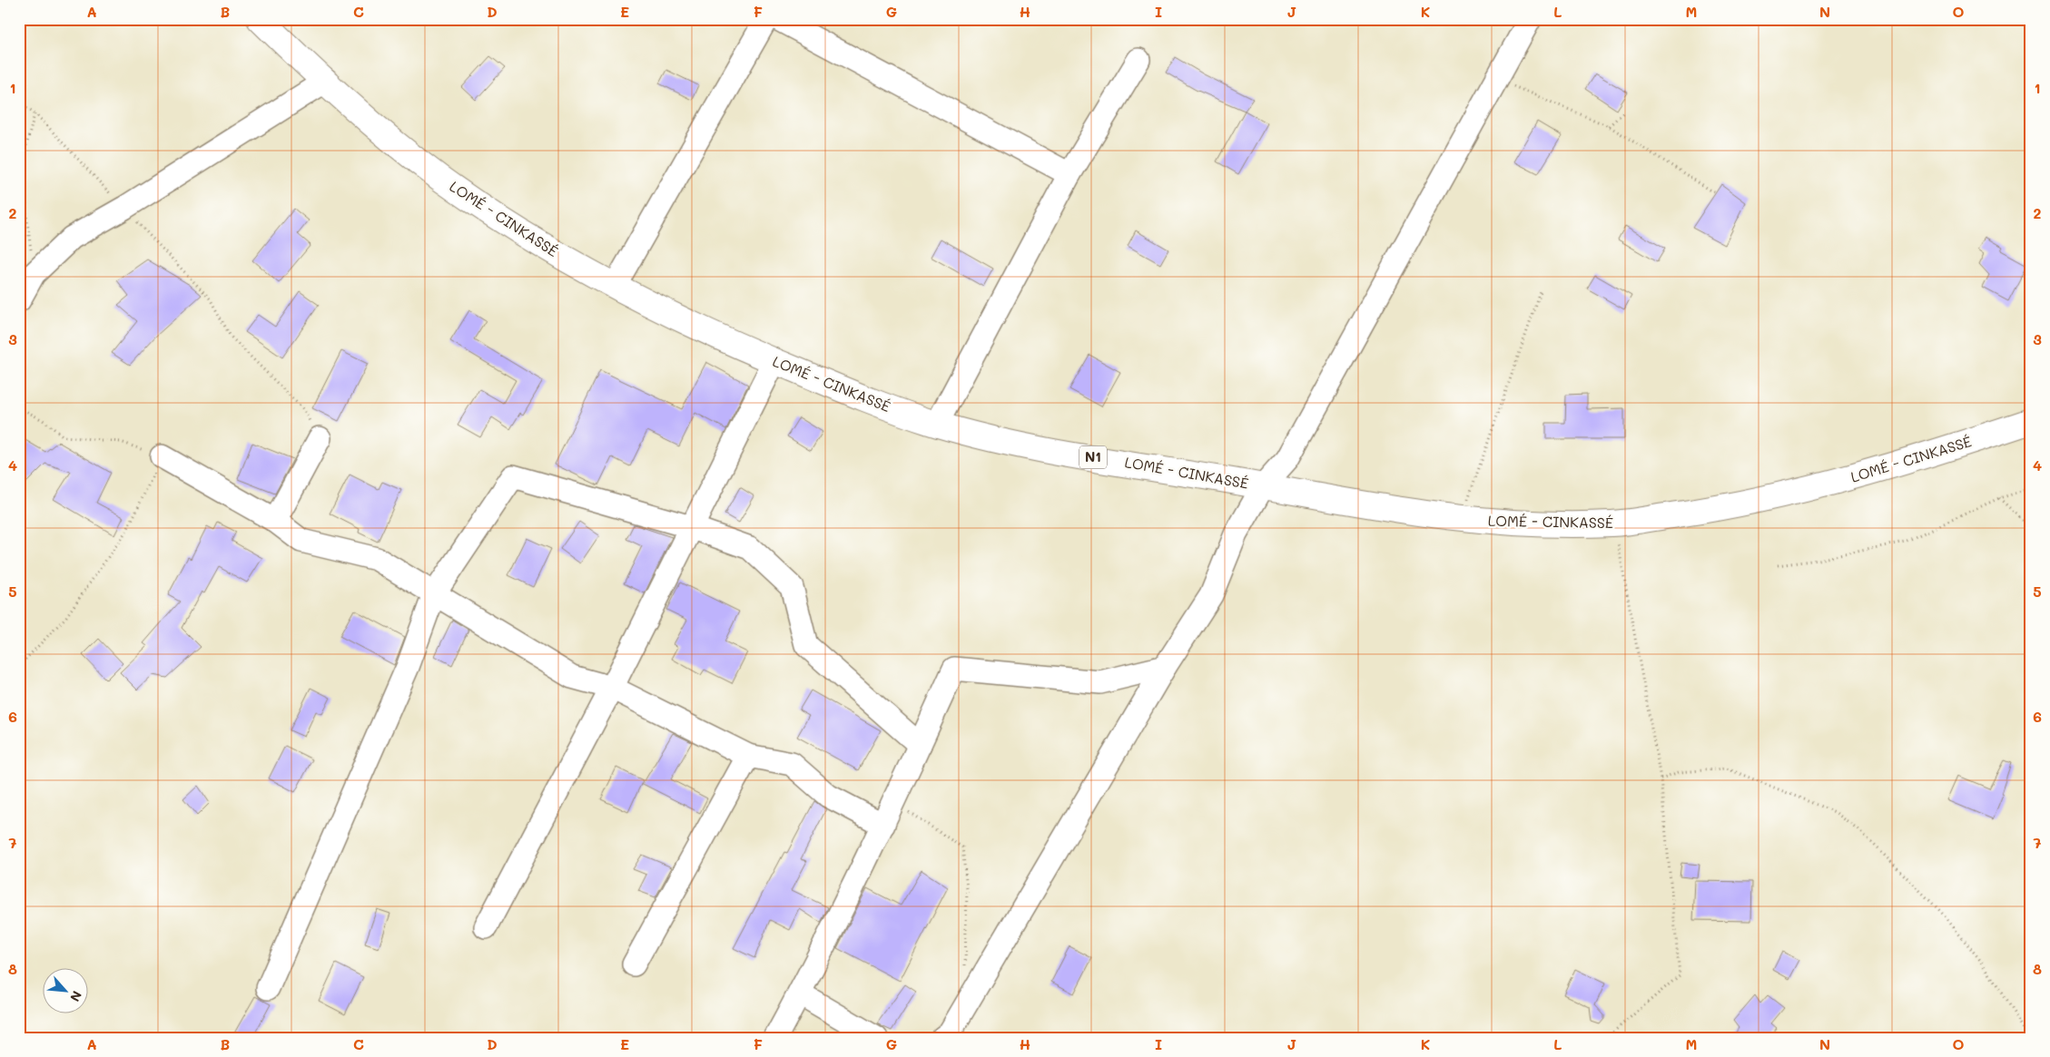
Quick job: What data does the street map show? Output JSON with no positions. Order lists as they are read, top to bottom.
{
  "streets": {
    "highway": ["LOMÉ - CINKASSÉ", "N1"]
  },
  "north": "bottom right",
  "grid": {
    "columns": [
      "A",
      "B",
      "C",
      "D",
      "E",
      "F",
      "G",
      "H",
      "I",
      "J",
      "K",
      "L",
      "M",
      "N",
      "O"
    ],
    "rows": [
      "1",
      "2",
      "3",
      "4",
      "5",
      "6",
      "7",
      "8"
    ]
  }
}
